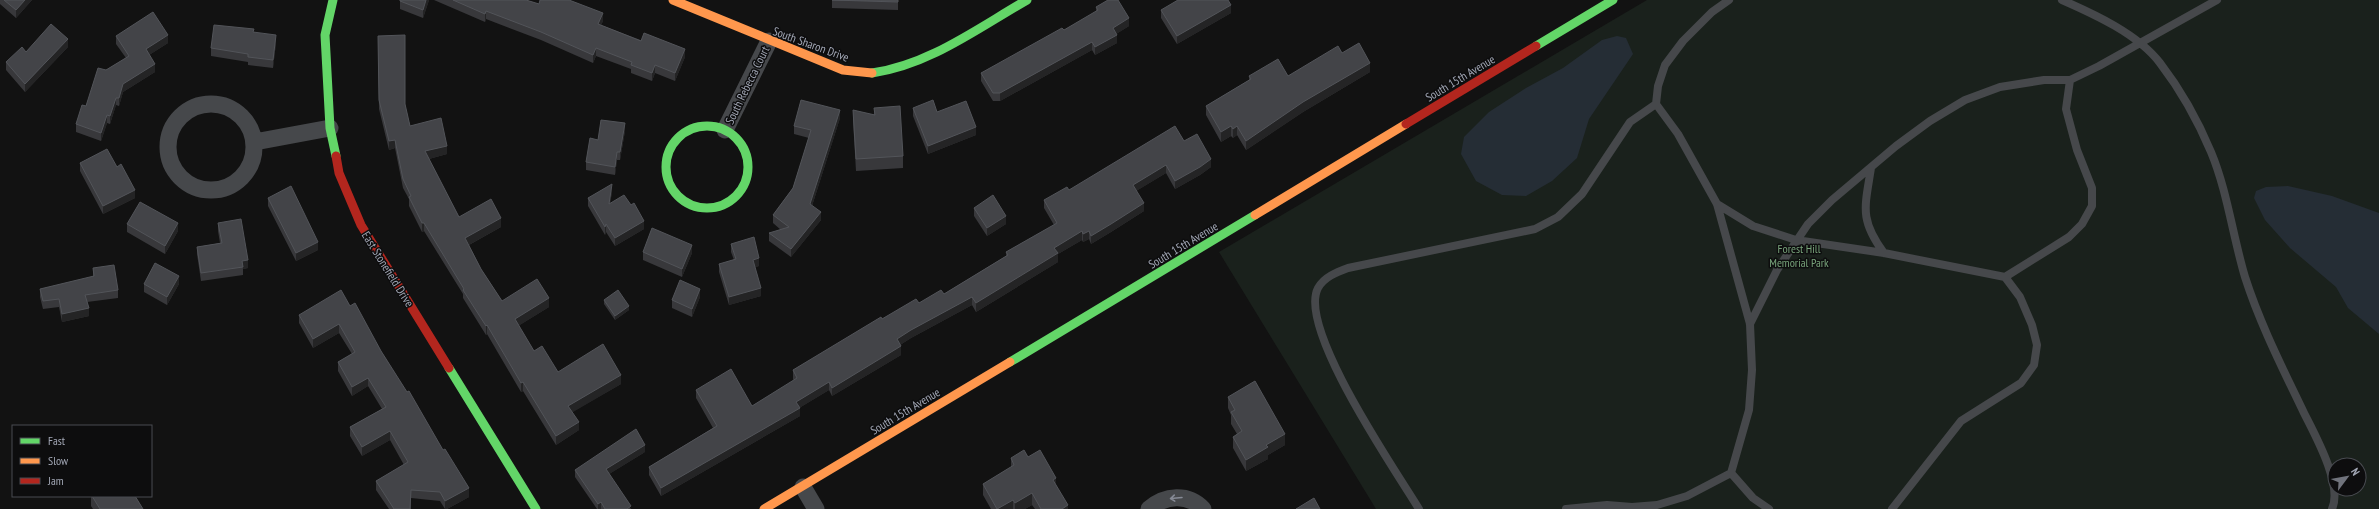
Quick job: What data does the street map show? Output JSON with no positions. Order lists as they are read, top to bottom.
{
  "streets": {
    "street": [
      "South Sharon Drive",
      "South 15th Avenue",
      "South Rebecca Court",
      "East Stonefield Drive"
    ]
  },
  "crossings": [
    ["South Sharon Drive", "South Rebecca Court"]
  ],
  "parks": ["Forest Hill Memorial Park"],
  "legend": ["Fast", "Slow", "Jam"],
  "north": "top right"
}
